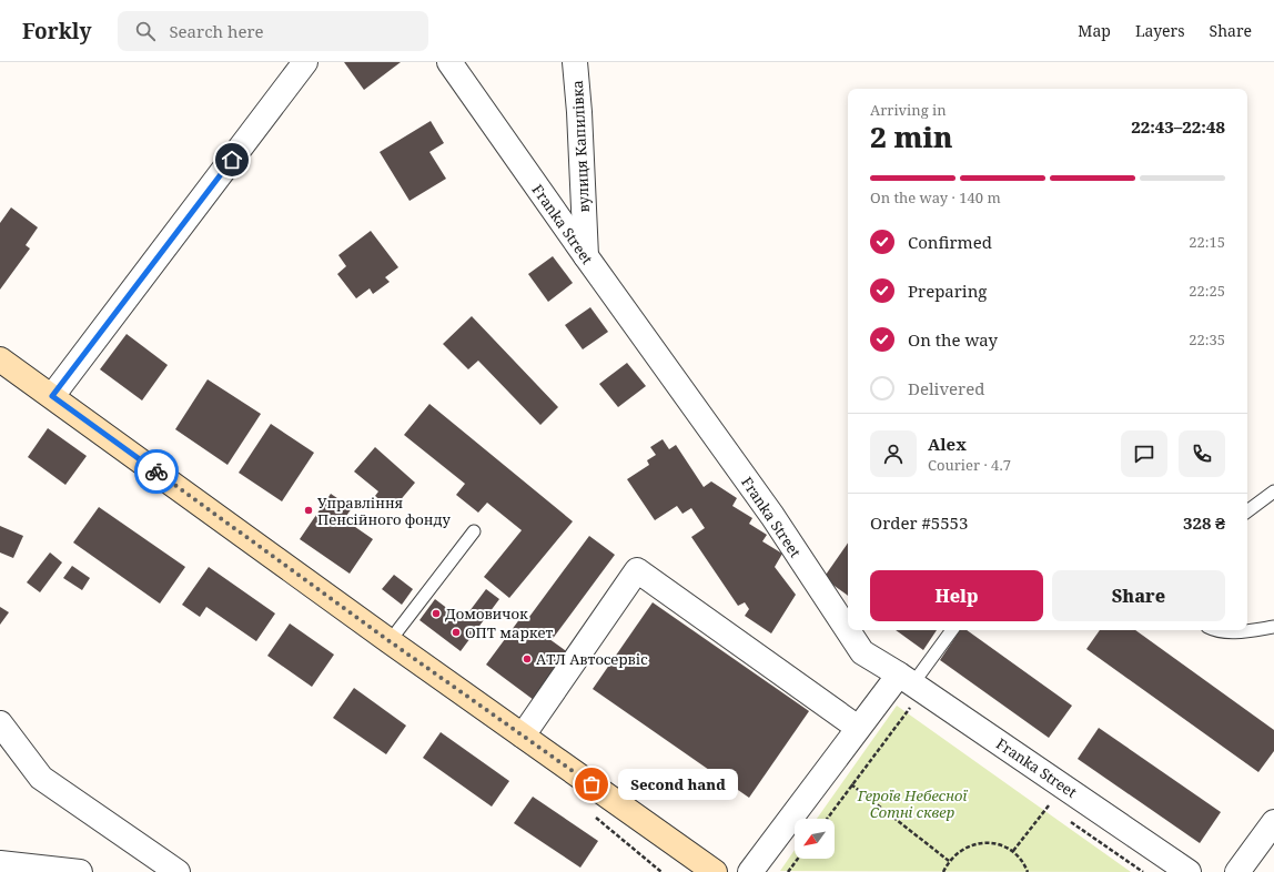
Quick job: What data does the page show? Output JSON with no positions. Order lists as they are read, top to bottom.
{
  "streets": {
    "street": ["вулиця Капилівка", "Franka Street"]
  },
  "crossings": [
    ["вулиця Капилівка", "Franka Street"]
  ],
  "parks": ["Героїв Небесної Сотні сквер"],
  "places": [
    "Управління Пенсійного фонду",
    "Домовичок",
    "ОПТ маркет",
    "АТЛ Автосервіс",
    "Second hand"
  ],
  "north": "bottom left",
  "page": {
    "header": "Forkly",
    "search": "Search here",
    "nav": ["Map", "Layers", "Share"],
    "heading": ["2 min", "Arriving in", "22:43–22:48"],
    "panel": [
      "Alex",
      "Courier · 4.7",
      "Order #5553",
      "328 ₴"
    ],
    "bar": "On the way · 140 m",
    "list": [
      ["Confirmed", "22:15"],
      ["Preparing", "22:25"],
      ["On the way", "22:35"],
      "Delivered"
    ],
    "buttons": ["Help", "Share"],
    "bubble": "Second hand"
  }
}
